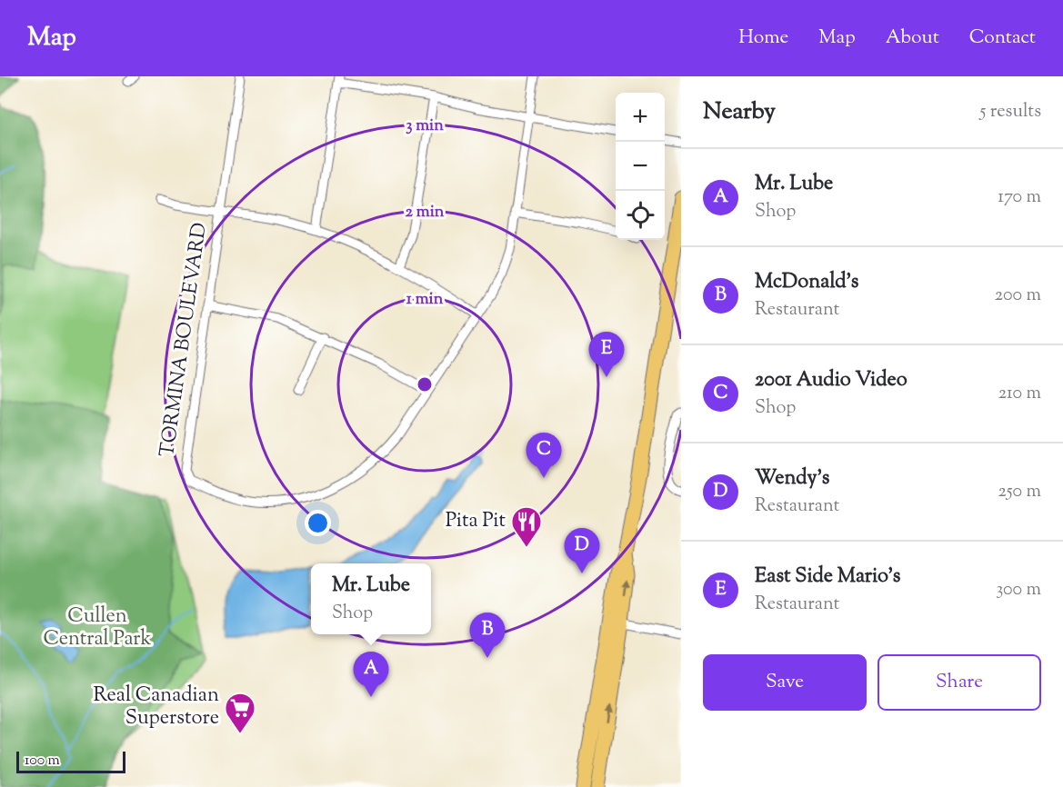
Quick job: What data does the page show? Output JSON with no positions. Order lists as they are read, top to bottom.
{
  "streets": {
    "street": ["TORMINA BOULEVARD"]
  },
  "parks": ["Cullen Central Park"],
  "places": {
    "restaurant": ["Pita Pit"],
    "supermarket": ["Real Canadian Superstore"]
  },
  "scale_bar": "100 m",
  "page": {
    "header": "Map",
    "nav": [
      "Home",
      "Map",
      "About",
      "Contact"
    ],
    "heading": ["Nearby", "5 results"],
    "map_buttons": ["+", "−"],
    "list": [
      {
        "mark": "A",
        "name": "Mr. Lube",
        "note": "Shop",
        "value": "170 m"
      },
      {
        "mark": "B",
        "name": "McDonald's",
        "note": "Restaurant",
        "value": "200 m"
      },
      {
        "mark": "C",
        "name": "2001 Audio Video",
        "note": "Shop",
        "value": "210 m"
      },
      {
        "mark": "D",
        "name": "Wendy's",
        "note": "Restaurant",
        "value": "250 m"
      },
      {
        "mark": "E",
        "name": "East Side Mario's",
        "note": "Restaurant",
        "value": "300 m"
      }
    ],
    "pins": [
      "E",
      "C",
      "D",
      "B",
      "A"
    ],
    "popup": ["Mr. Lube", "Shop"],
    "buttons": ["Save", "Share"],
    "scale": "100 m"
  },
  "rings": ["3 min", "2 min", "1 min"]
}
